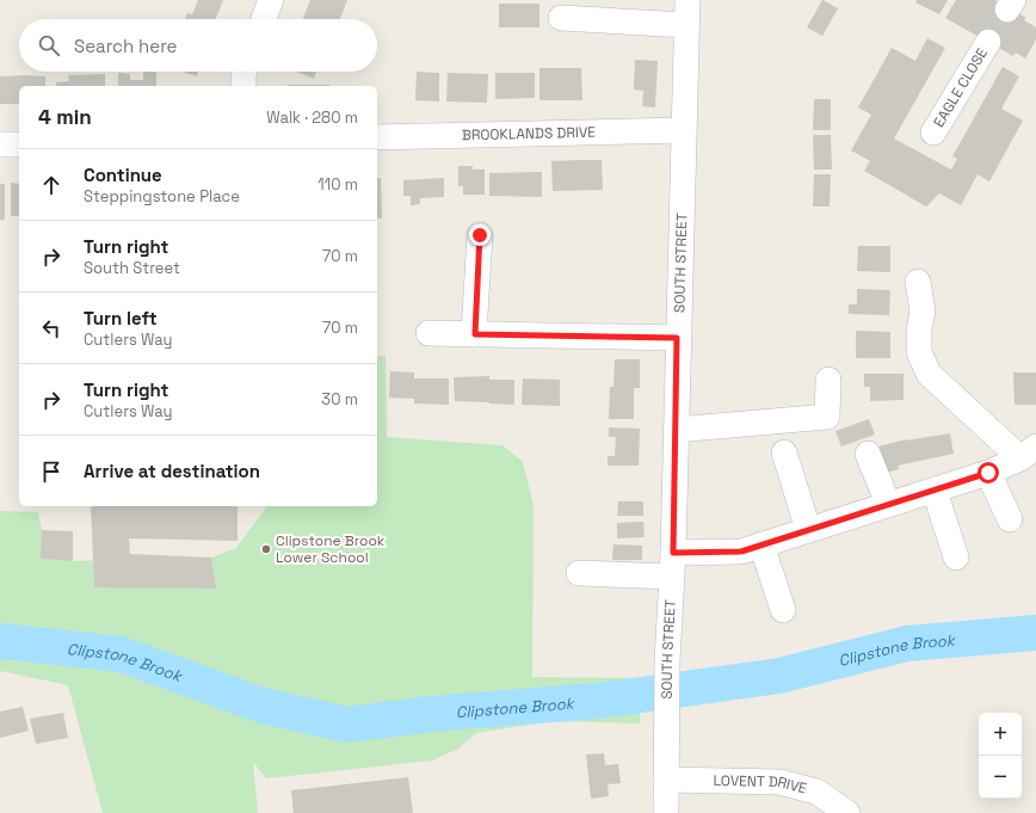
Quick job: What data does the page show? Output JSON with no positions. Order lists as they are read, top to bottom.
{
  "streets": {
    "street": [
      "EAGLE CLOSE",
      "BROOKLANDS DRIVE",
      "SOUTH STREET",
      "LOVENT DRIVE"
    ]
  },
  "crossings": [
    ["BROOKLANDS DRIVE", "SOUTH STREET"],
    ["SOUTH STREET", "LOVENT DRIVE"]
  ],
  "water": ["Clipstone Brook"],
  "places": ["Clipstone Brook Lower School"],
  "page": {
    "search": "Search here",
    "heading": ["4 min", "Walk · 280 m"],
    "list": [
      ["Continue", "Steppingstone Place", "110 m"],
      ["Turn right", "South Street", "70 m"],
      ["Turn left", "Cutlers Way", "70 m"],
      ["Turn right", "Cutlers Way", "30 m"],
      "Arrive at destination"
    ],
    "map_buttons": ["+", "−"]
  }
}
